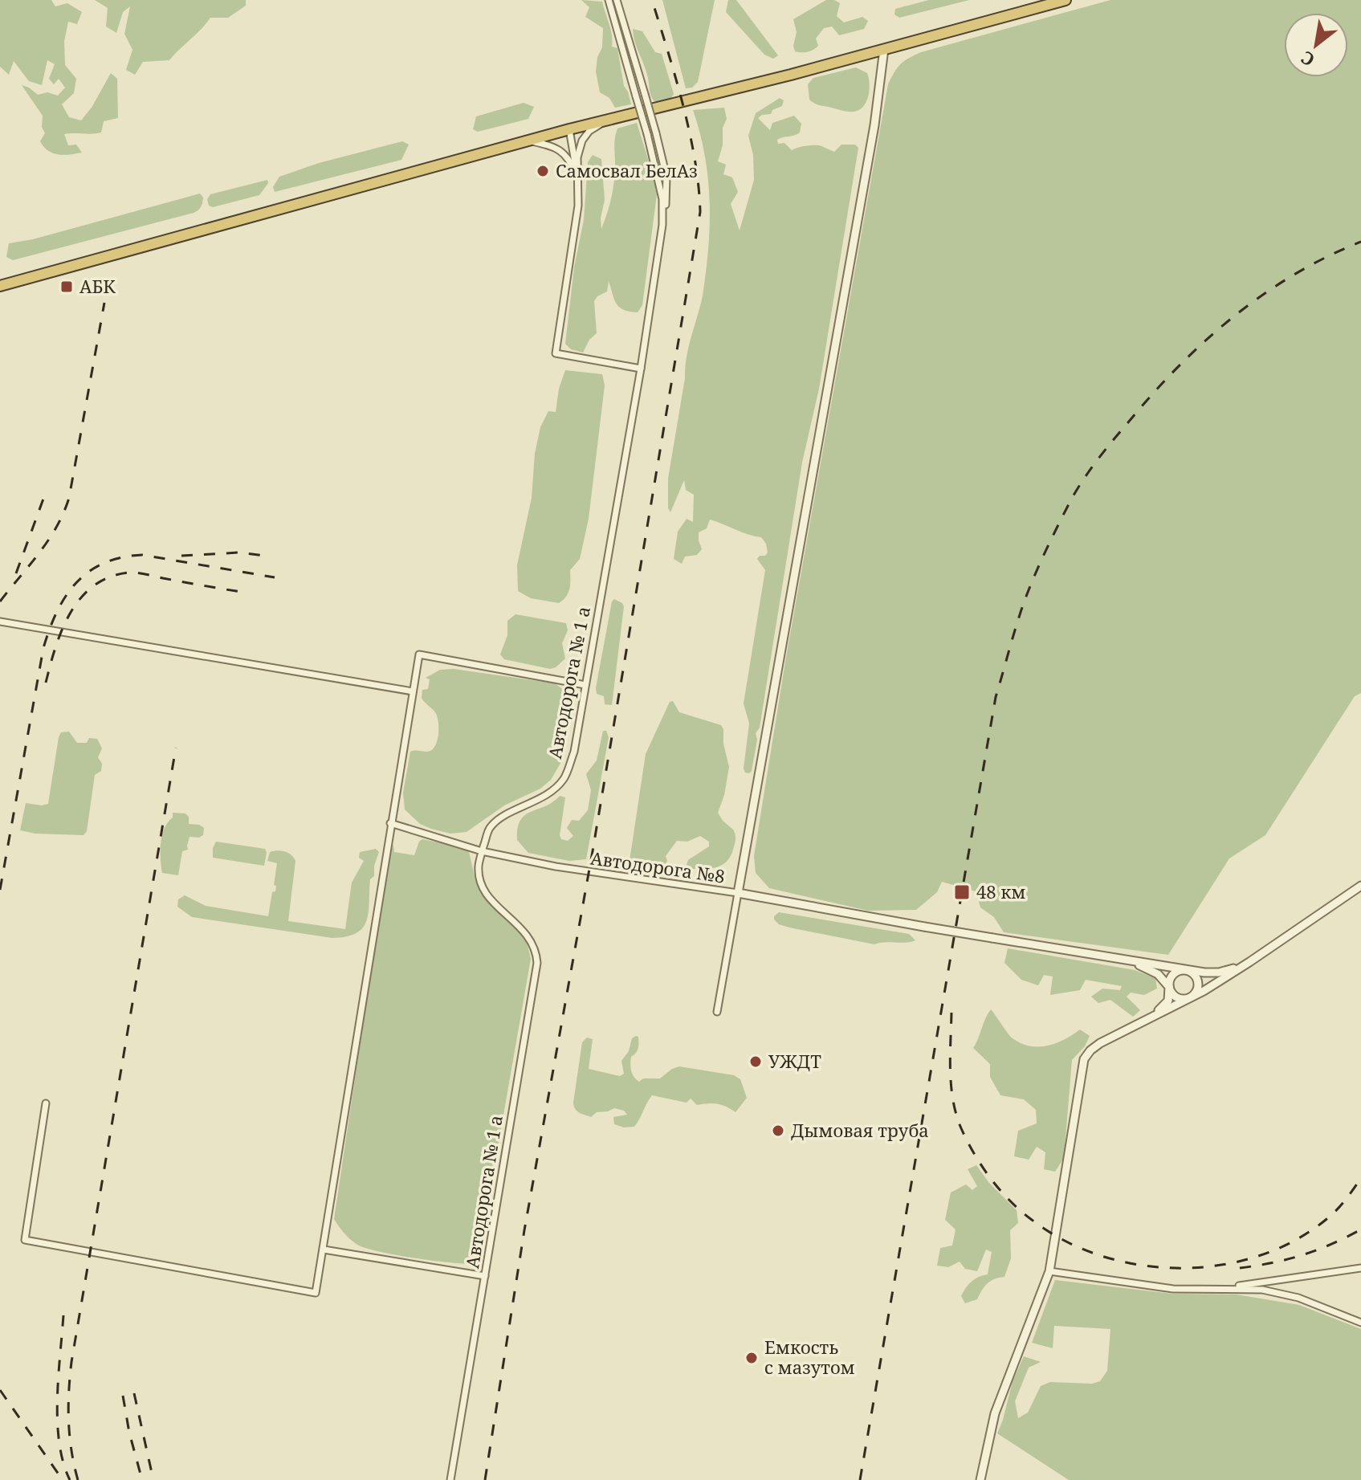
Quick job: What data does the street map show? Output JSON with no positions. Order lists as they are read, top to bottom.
{
  "streets": {
    "street": ["Автодорога № 1 а", "Автодорога №8"]
  },
  "crossings": [
    ["Автодорога № 1 а", "Автодорога №8"]
  ],
  "places": {
    "other": [
      "Самосвал БелАз",
      "УЖДТ",
      "Дымовая труба",
      "Емкость с мазутом"
    ],
    "transit": ["АБК", "48 км"]
  },
  "north": "bottom left"
}
